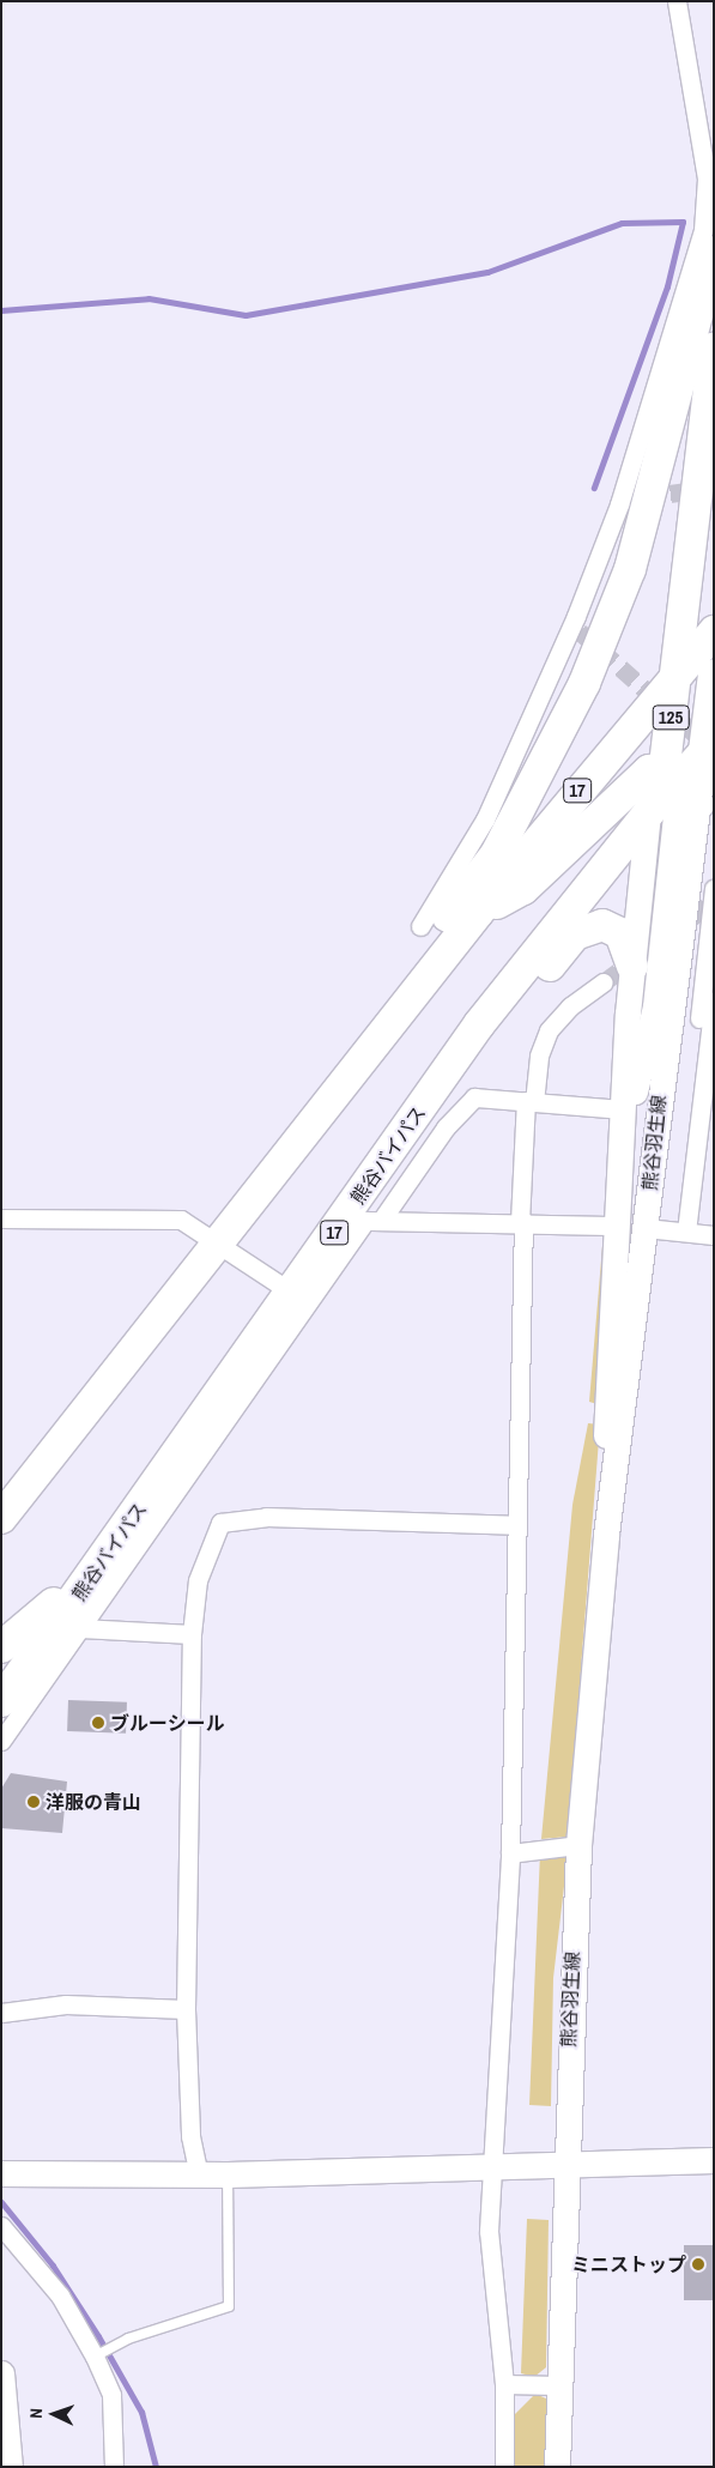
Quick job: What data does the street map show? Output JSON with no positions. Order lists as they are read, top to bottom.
{
  "streets": {
    "highway": ["125", "17", "熊谷バイパス"],
    "main road": ["熊谷羽生線"]
  },
  "crossings": [
    ["125", "17"],
    ["125", "熊谷羽生線"],
    ["125", "熊谷バイパス"],
    ["熊谷羽生線", "熊谷バイパス"]
  ],
  "places": ["ブルーシール", "洋服の青山", "ミニストップ"],
  "north": "left"
}
